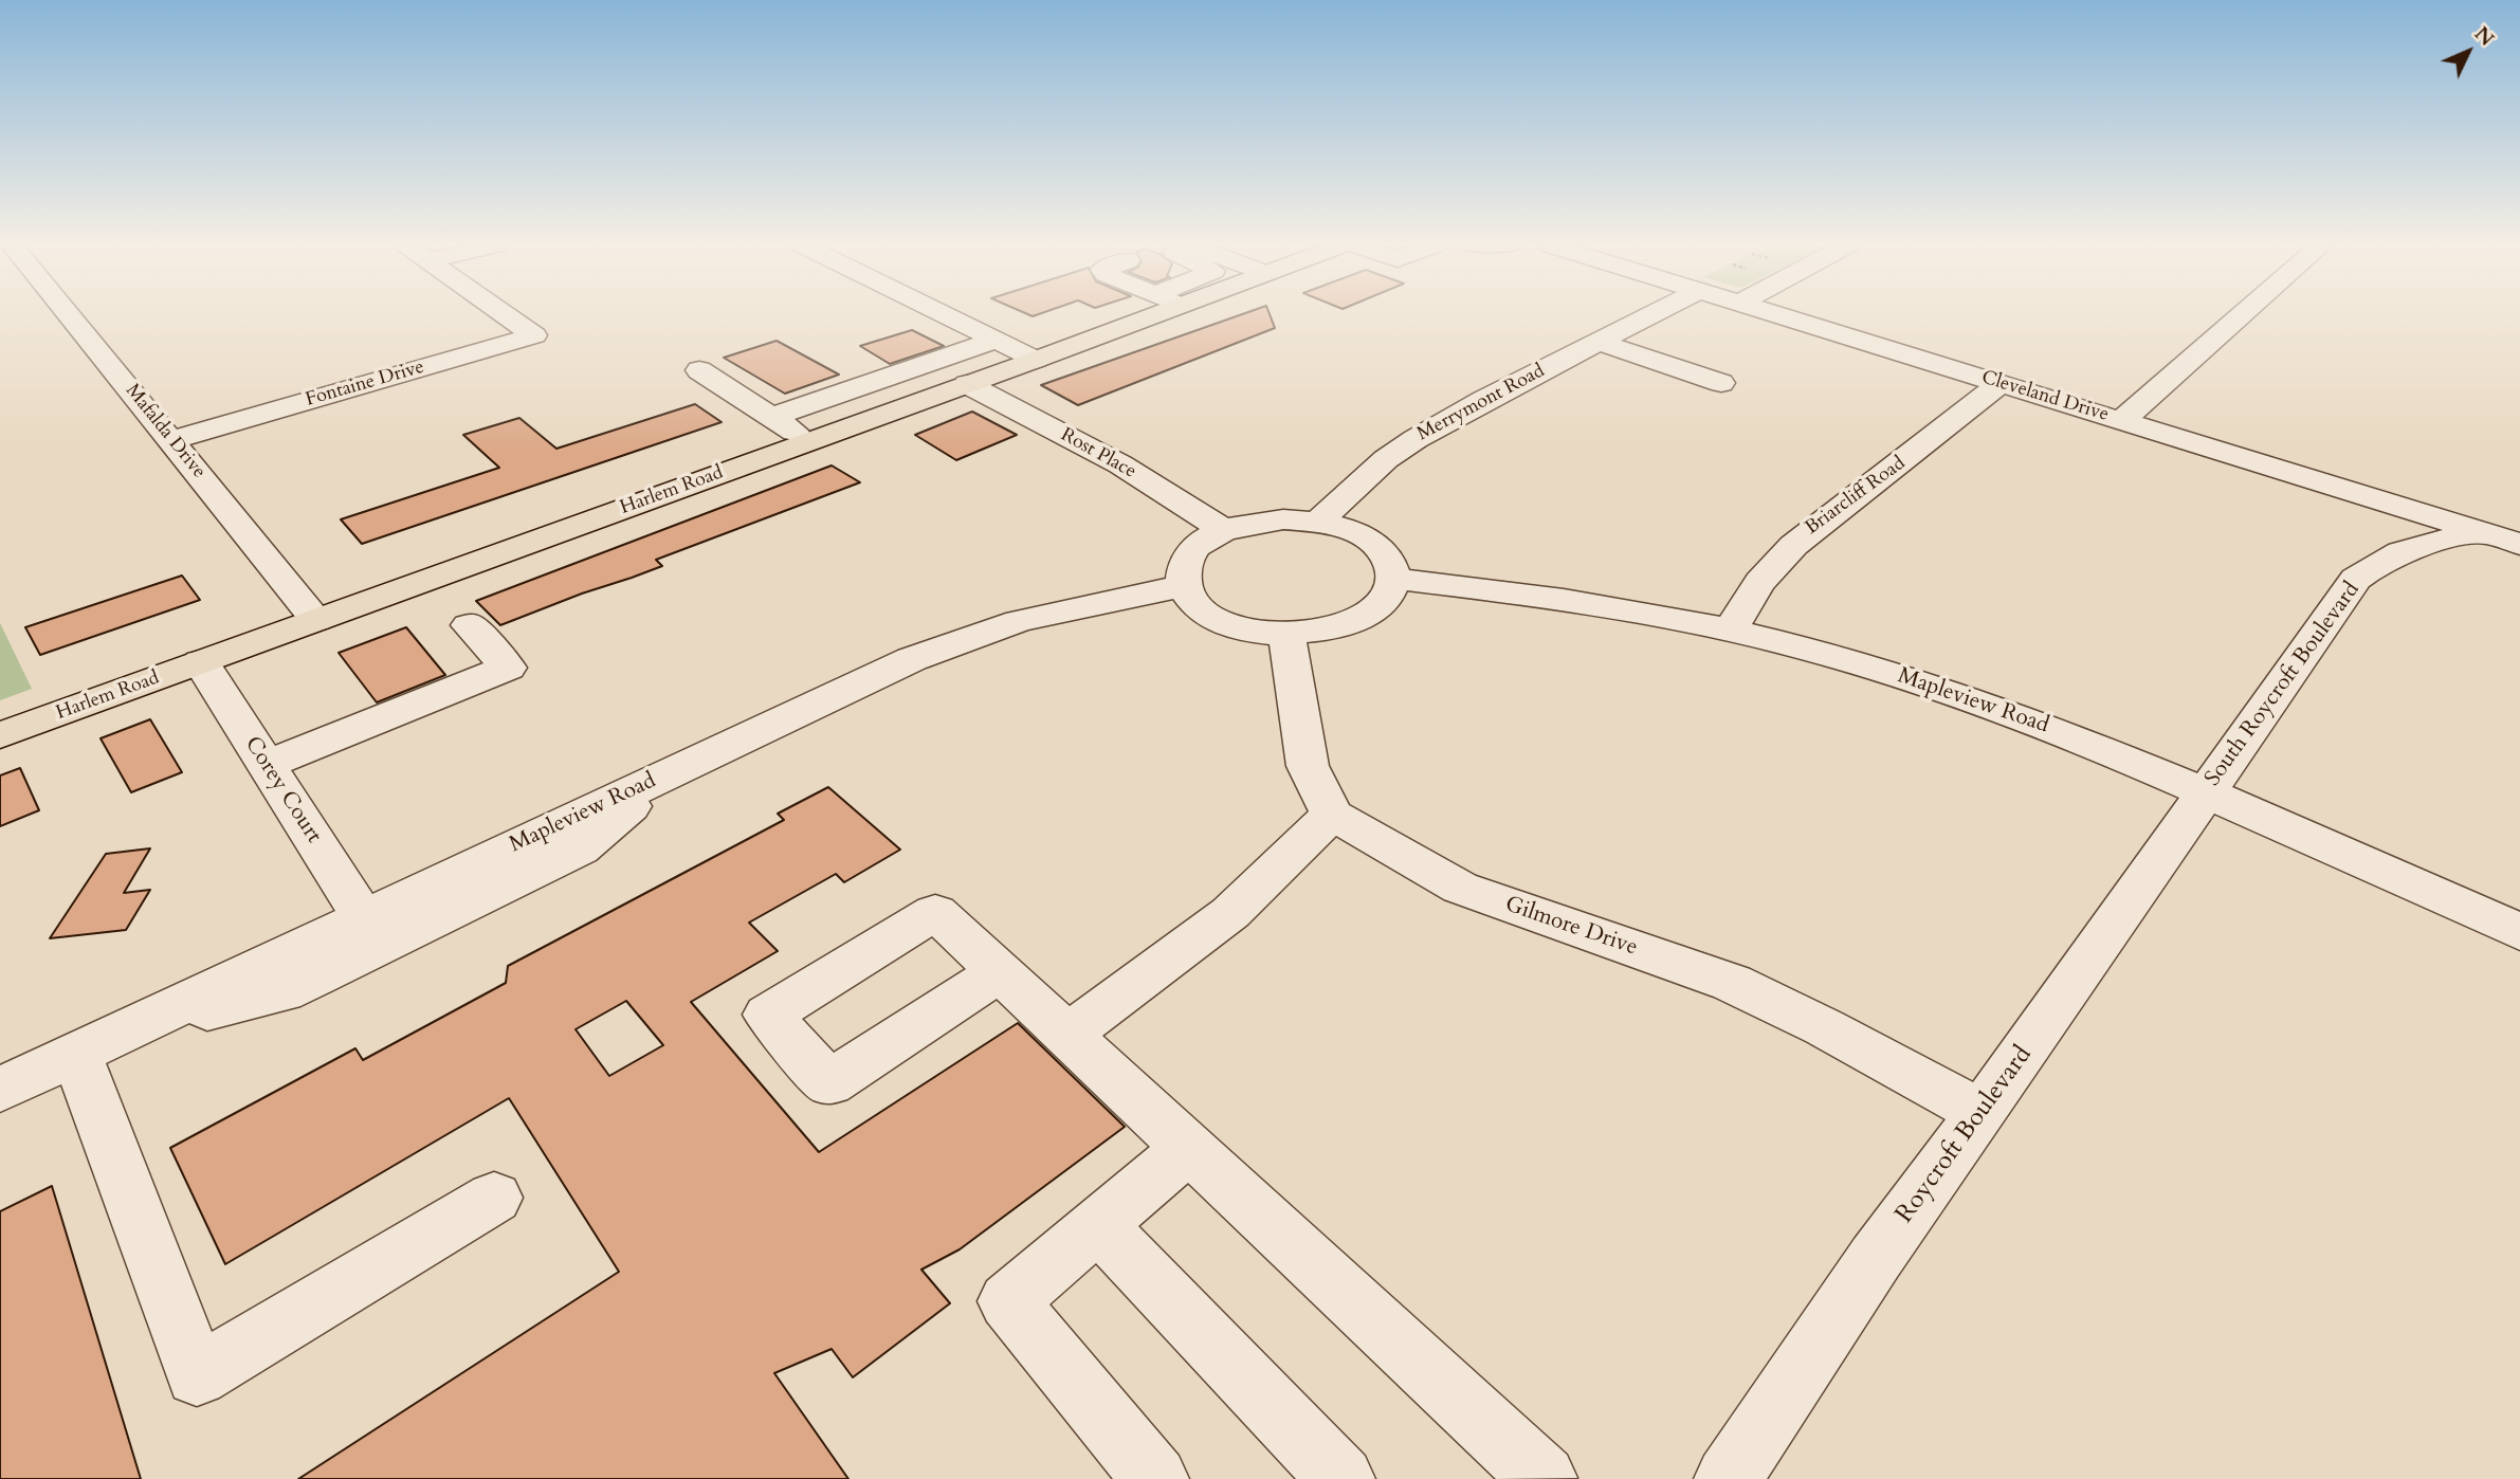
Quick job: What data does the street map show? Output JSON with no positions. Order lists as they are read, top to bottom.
{
  "streets": {
    "main road": ["Harlem Road"],
    "street": [
      "Fontaine Drive",
      "Cleveland Drive",
      "Merrymont Road",
      "Mafalda Drive",
      "Rost Place",
      "Briarcliff Road",
      "South Roycroft Boulevard",
      "Mapleview Road",
      "Corey Court",
      "Gilmore Drive",
      "Roycroft Boulevard"
    ]
  },
  "crossings": [
    ["Fontaine Drive", "Mafalda Drive"],
    ["Cleveland Drive", "Briarcliff Road"],
    ["Cleveland Drive", "South Roycroft Boulevard"],
    ["Mafalda Drive", "Harlem Road"],
    ["Rost Place", "Harlem Road"],
    ["Harlem Road", "Corey Court"],
    ["Briarcliff Road", "Mapleview Road"],
    ["South Roycroft Boulevard", "Mapleview Road"],
    ["South Roycroft Boulevard", "Roycroft Boulevard"],
    ["Mapleview Road", "Corey Court"],
    ["Mapleview Road", "Roycroft Boulevard"],
    ["Gilmore Drive", "Roycroft Boulevard"]
  ],
  "north": "top right"
}
